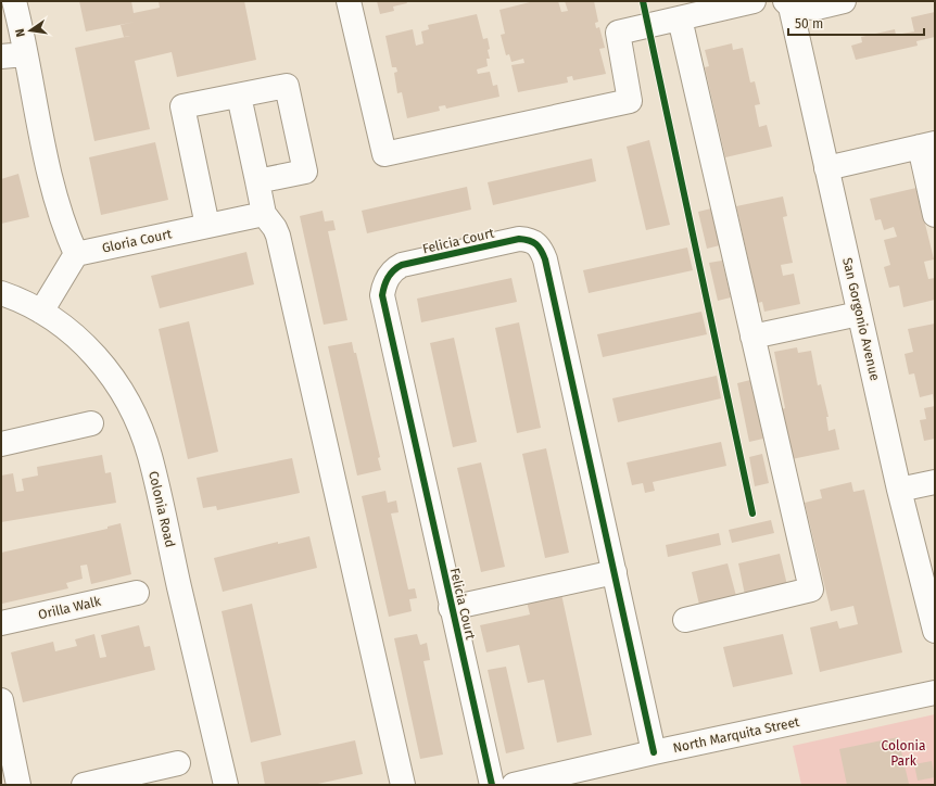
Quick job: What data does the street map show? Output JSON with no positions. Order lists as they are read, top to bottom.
{
  "streets": {
    "street": [
      "Gloria Court",
      "Felicia Court",
      "San Gorgonio Avenue",
      "Colonia Road",
      "Orilla Walk",
      "North Marquita Street"
    ]
  },
  "crossings": [
    ["Felicia Court", "North Marquita Street"]
  ],
  "parks": ["Colonia Park"],
  "scale_bar": "50 m",
  "north": "left"
}
